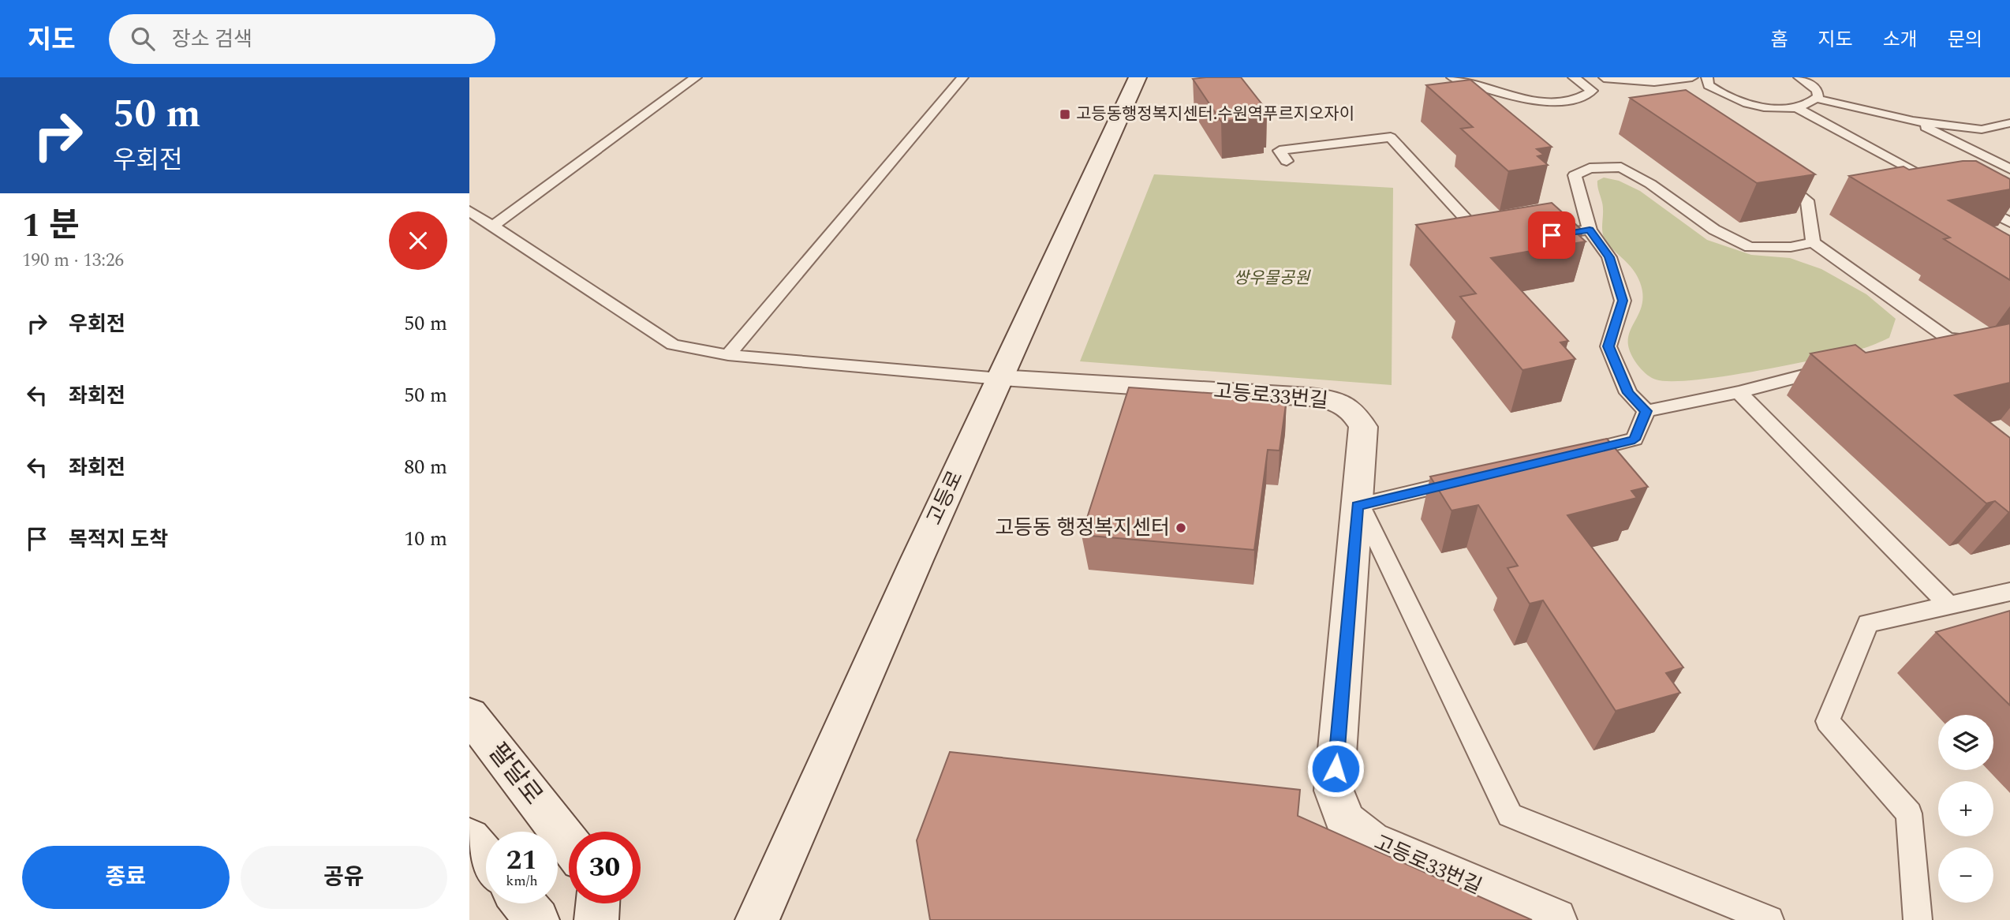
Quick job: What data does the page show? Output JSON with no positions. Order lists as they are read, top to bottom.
{
  "streets": {
    "street": ["고등로33번길", "고등로", "팔달로"]
  },
  "crossings": [
    ["고등로33번길", "고등로"]
  ],
  "parks": ["쌍우물공원"],
  "places": {
    "transit": ["고등동행정복지센터.수원역푸르지오자이"],
    "other": ["고등동 행정복지센터"]
  },
  "page": {
    "header": "지도",
    "search": "장소 검색",
    "nav": [
      "홈",
      "지도",
      "소개",
      "문의"
    ],
    "turn": ["50 m", "우회전"],
    "heading": ["1 분", "190 m · 13:26"],
    "list": [
      {
        "name": "우회전",
        "value": "50 m"
      },
      {
        "name": "좌회전",
        "value": "50 m"
      },
      {
        "name": "좌회전",
        "value": "80 m"
      },
      {
        "name": "목적지 도착",
        "value": "10 m"
      }
    ],
    "map_buttons": ["+", "−"],
    "speed": "21 km/h",
    "limit": "30",
    "buttons": ["종료", "공유"]
  }
}
